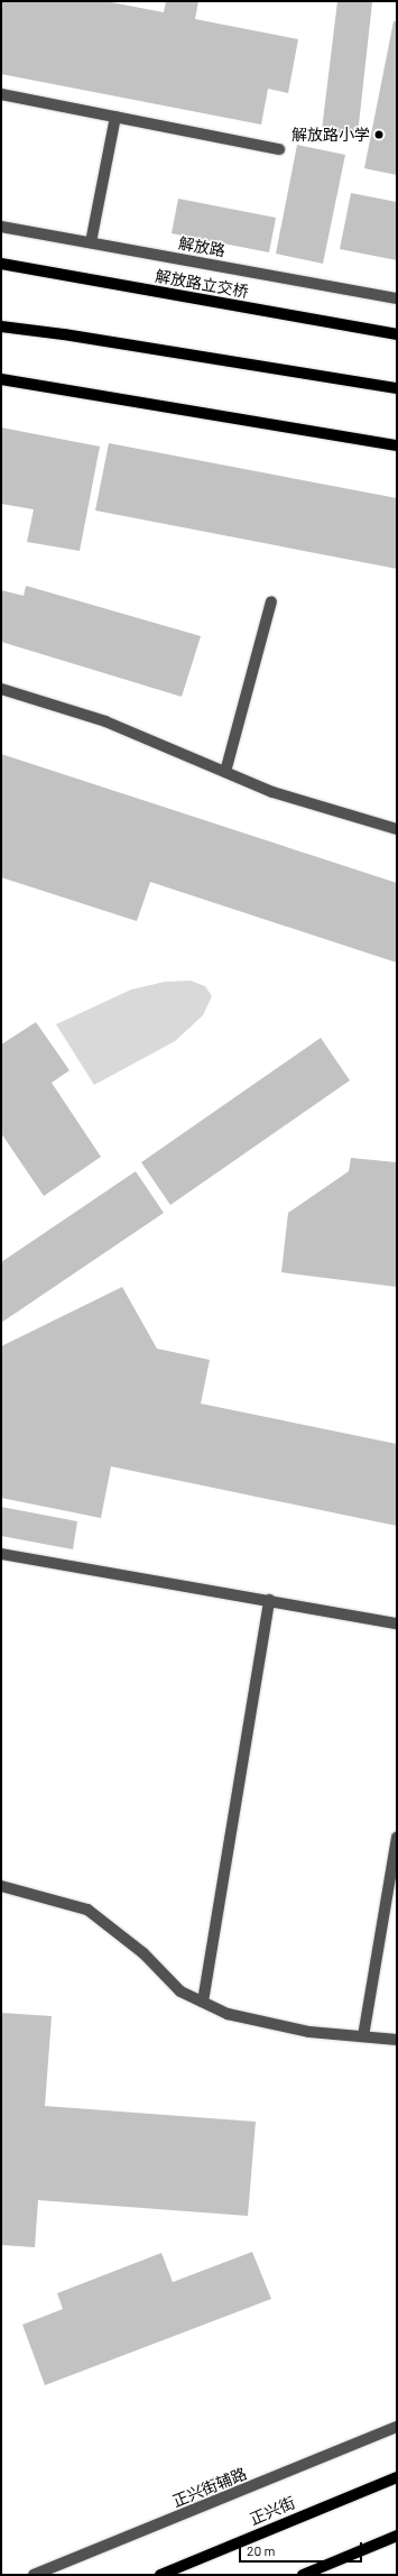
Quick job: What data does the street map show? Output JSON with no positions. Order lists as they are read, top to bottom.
{
  "streets": {
    "main road": ["解放路立交桥", "正兴街"],
    "street": ["解放路", "正兴街辅路"]
  },
  "places": ["解放路小学"],
  "scale_bar": "20 m"
}
